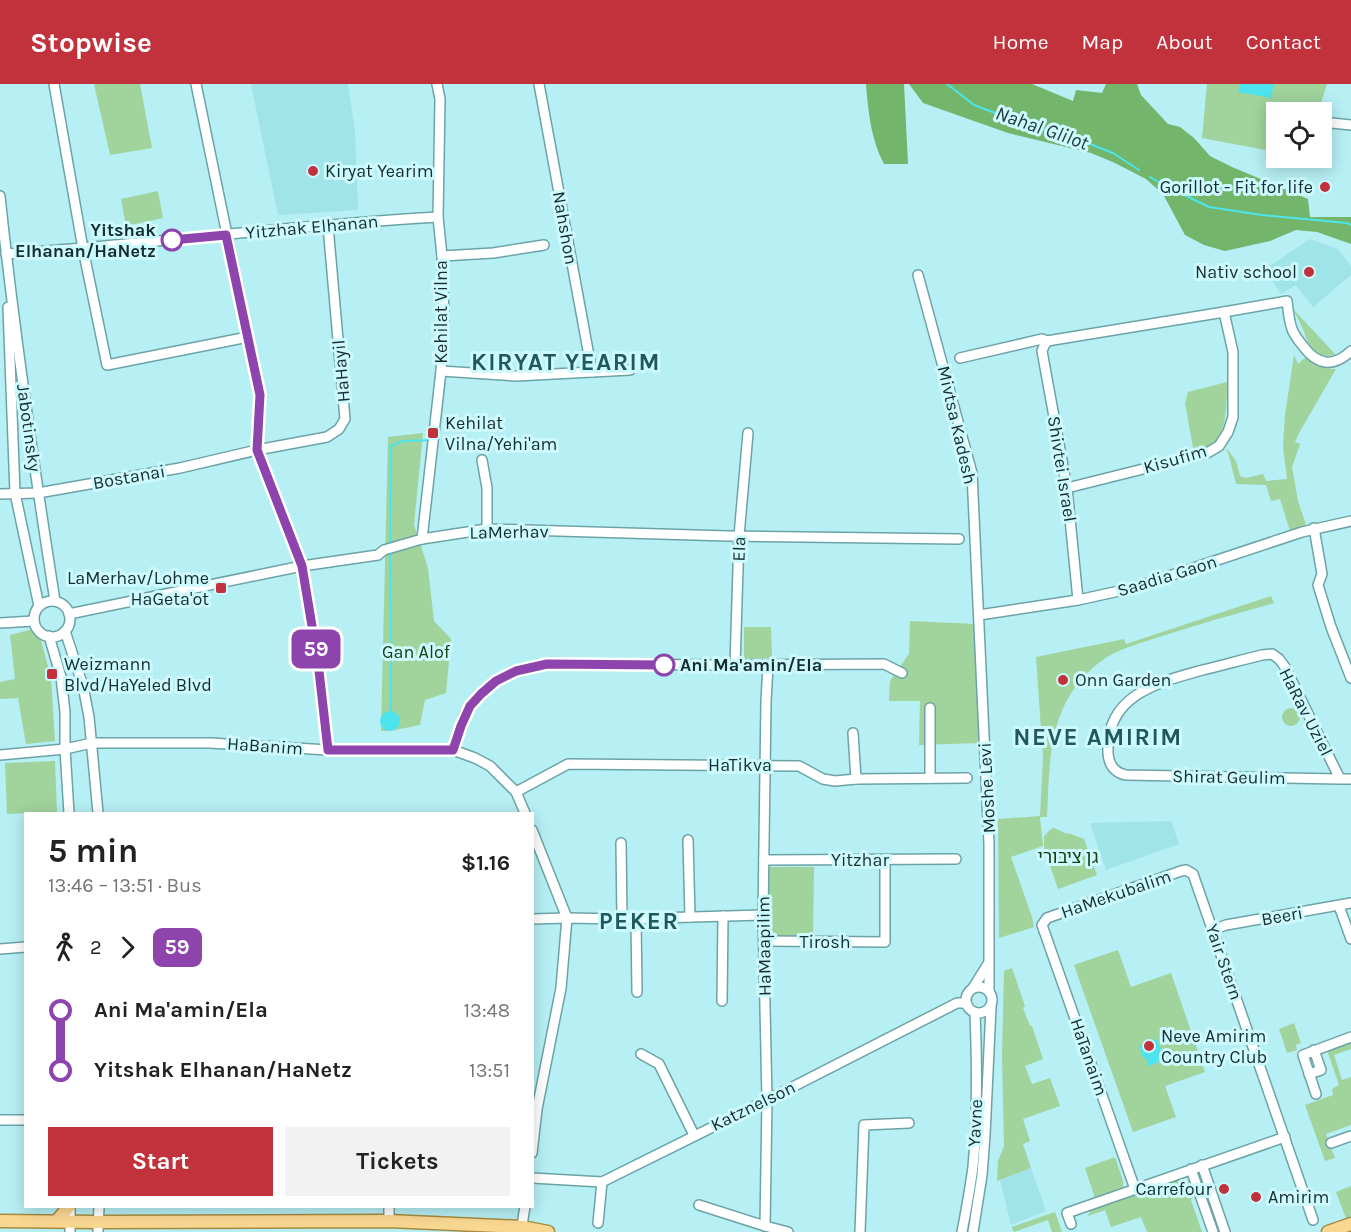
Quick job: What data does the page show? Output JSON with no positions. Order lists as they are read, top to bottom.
{
  "streets": {
    "street": [
      "Yitzhak Elhanan",
      "Nahshon",
      "Kehilat Vilna",
      "HaHayil",
      "Mivtsa Kadesh",
      "Jabotinsky",
      "Kisufim",
      "Shivtei Israel",
      "Bostanai",
      "LaMerhav",
      "Ela",
      "Saadia Gaon",
      "HaRav Uziel",
      "HaBanim",
      "HaTikva",
      "Shirat Geulim",
      "Moshe Levi",
      "Yitzhar",
      "HaMekubalim",
      "Beeri",
      "Tirosh",
      "HaMaapilim",
      "Yair Stern",
      "HaTanaim",
      "Katznelson",
      "Yavne"
    ]
  },
  "crossings": [
    ["Yitzhak Elhanan", "Kehilat Vilna"],
    ["Yitzhak Elhanan", "HaHayil"],
    ["Yitzhak Elhanan", "Jabotinsky"],
    ["Kehilat Vilna", "LaMerhav"],
    ["HaHayil", "Bostanai"],
    ["Mivtsa Kadesh", "Saadia Gaon"],
    ["Mivtsa Kadesh", "Moshe Levi"],
    ["Jabotinsky", "Bostanai"],
    ["Jabotinsky", "LaMerhav"],
    ["Kisufim", "Shivtei Israel"],
    ["Shivtei Israel", "Saadia Gaon"],
    ["LaMerhav", "Ela"],
    ["Saadia Gaon", "Moshe Levi"],
    ["HaRav Uziel", "Shirat Geulim"],
    ["HaBanim", "HaTikva"],
    ["HaTikva", "HaMaapilim"],
    ["Moshe Levi", "Katznelson"],
    ["Moshe Levi", "Yavne"],
    ["Yitzhar", "Tirosh"],
    ["Yitzhar", "HaMaapilim"],
    ["HaMekubalim", "Yair Stern"],
    ["HaMekubalim", "HaTanaim"],
    ["Beeri", "Yair Stern"],
    ["Tirosh", "HaMaapilim"],
    ["HaMaapilim", "Katznelson"],
    ["Katznelson", "Yavne"]
  ],
  "districts": ["KIRYAT YEARIM", "NEVE AMIRIM", "PEKER"],
  "water": ["Nahal Glilot"],
  "parks": ["Gan Alof", "גן ציבורי"],
  "places": {
    "other": [
      "Kiryat Yearim",
      "Gorillot - Fit for life",
      "Yitshak Elhanan/HaNetz",
      "Nativ school",
      "Ani Ma'amin/Ela",
      "Onn Garden",
      "Neve Amirim Country Club",
      "Carrefour",
      "Amirim"
    ],
    "transit": ["Kehilat Vilna/Yehi'am", "LaMerhav/Lohme HaGeta'ot", "Weizmann Blvd/HaYeled Blvd"]
  },
  "lines": ["bus line 59"],
  "page": {
    "header": "Stopwise",
    "nav": [
      "Home",
      "Map",
      "About",
      "Contact"
    ],
    "on_map": "59",
    "heading": ["5 min", "13:46 – 13:51 · Bus", "$1.16"],
    "legs": ["2", "59"],
    "list": [
      {
        "name": "Ani Ma'amin/Ela",
        "value": "13:48"
      },
      {
        "name": "Yitshak Elhanan/HaNetz",
        "value": "13:51"
      }
    ],
    "buttons": ["Start", "Tickets"]
  }
}
